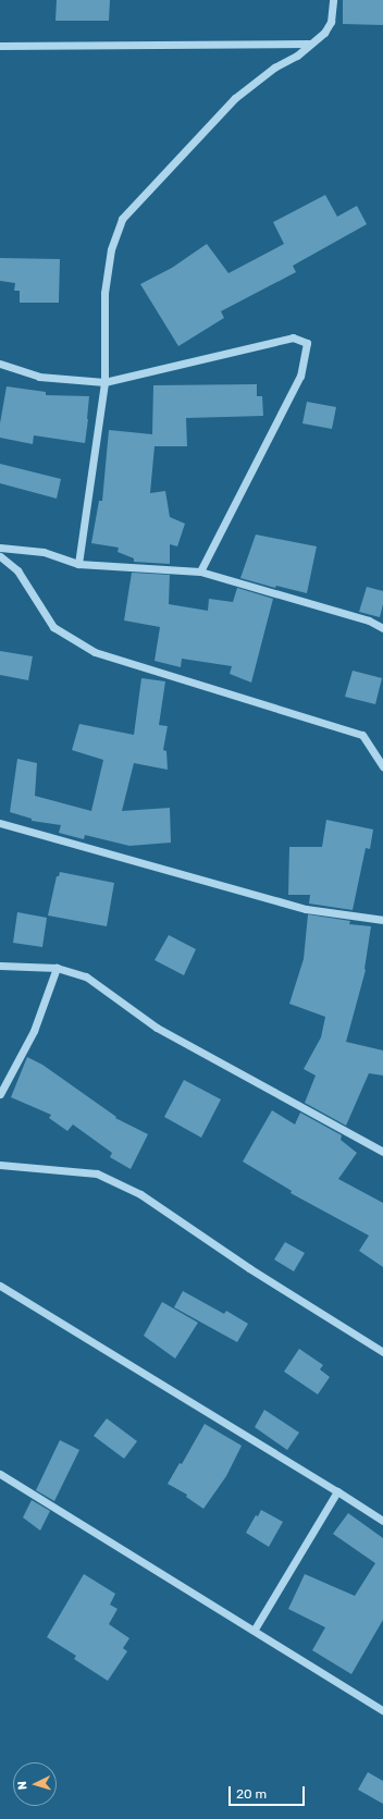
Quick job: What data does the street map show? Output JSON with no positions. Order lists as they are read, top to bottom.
{
  "scale_bar": "20 m",
  "north": "left"
}
